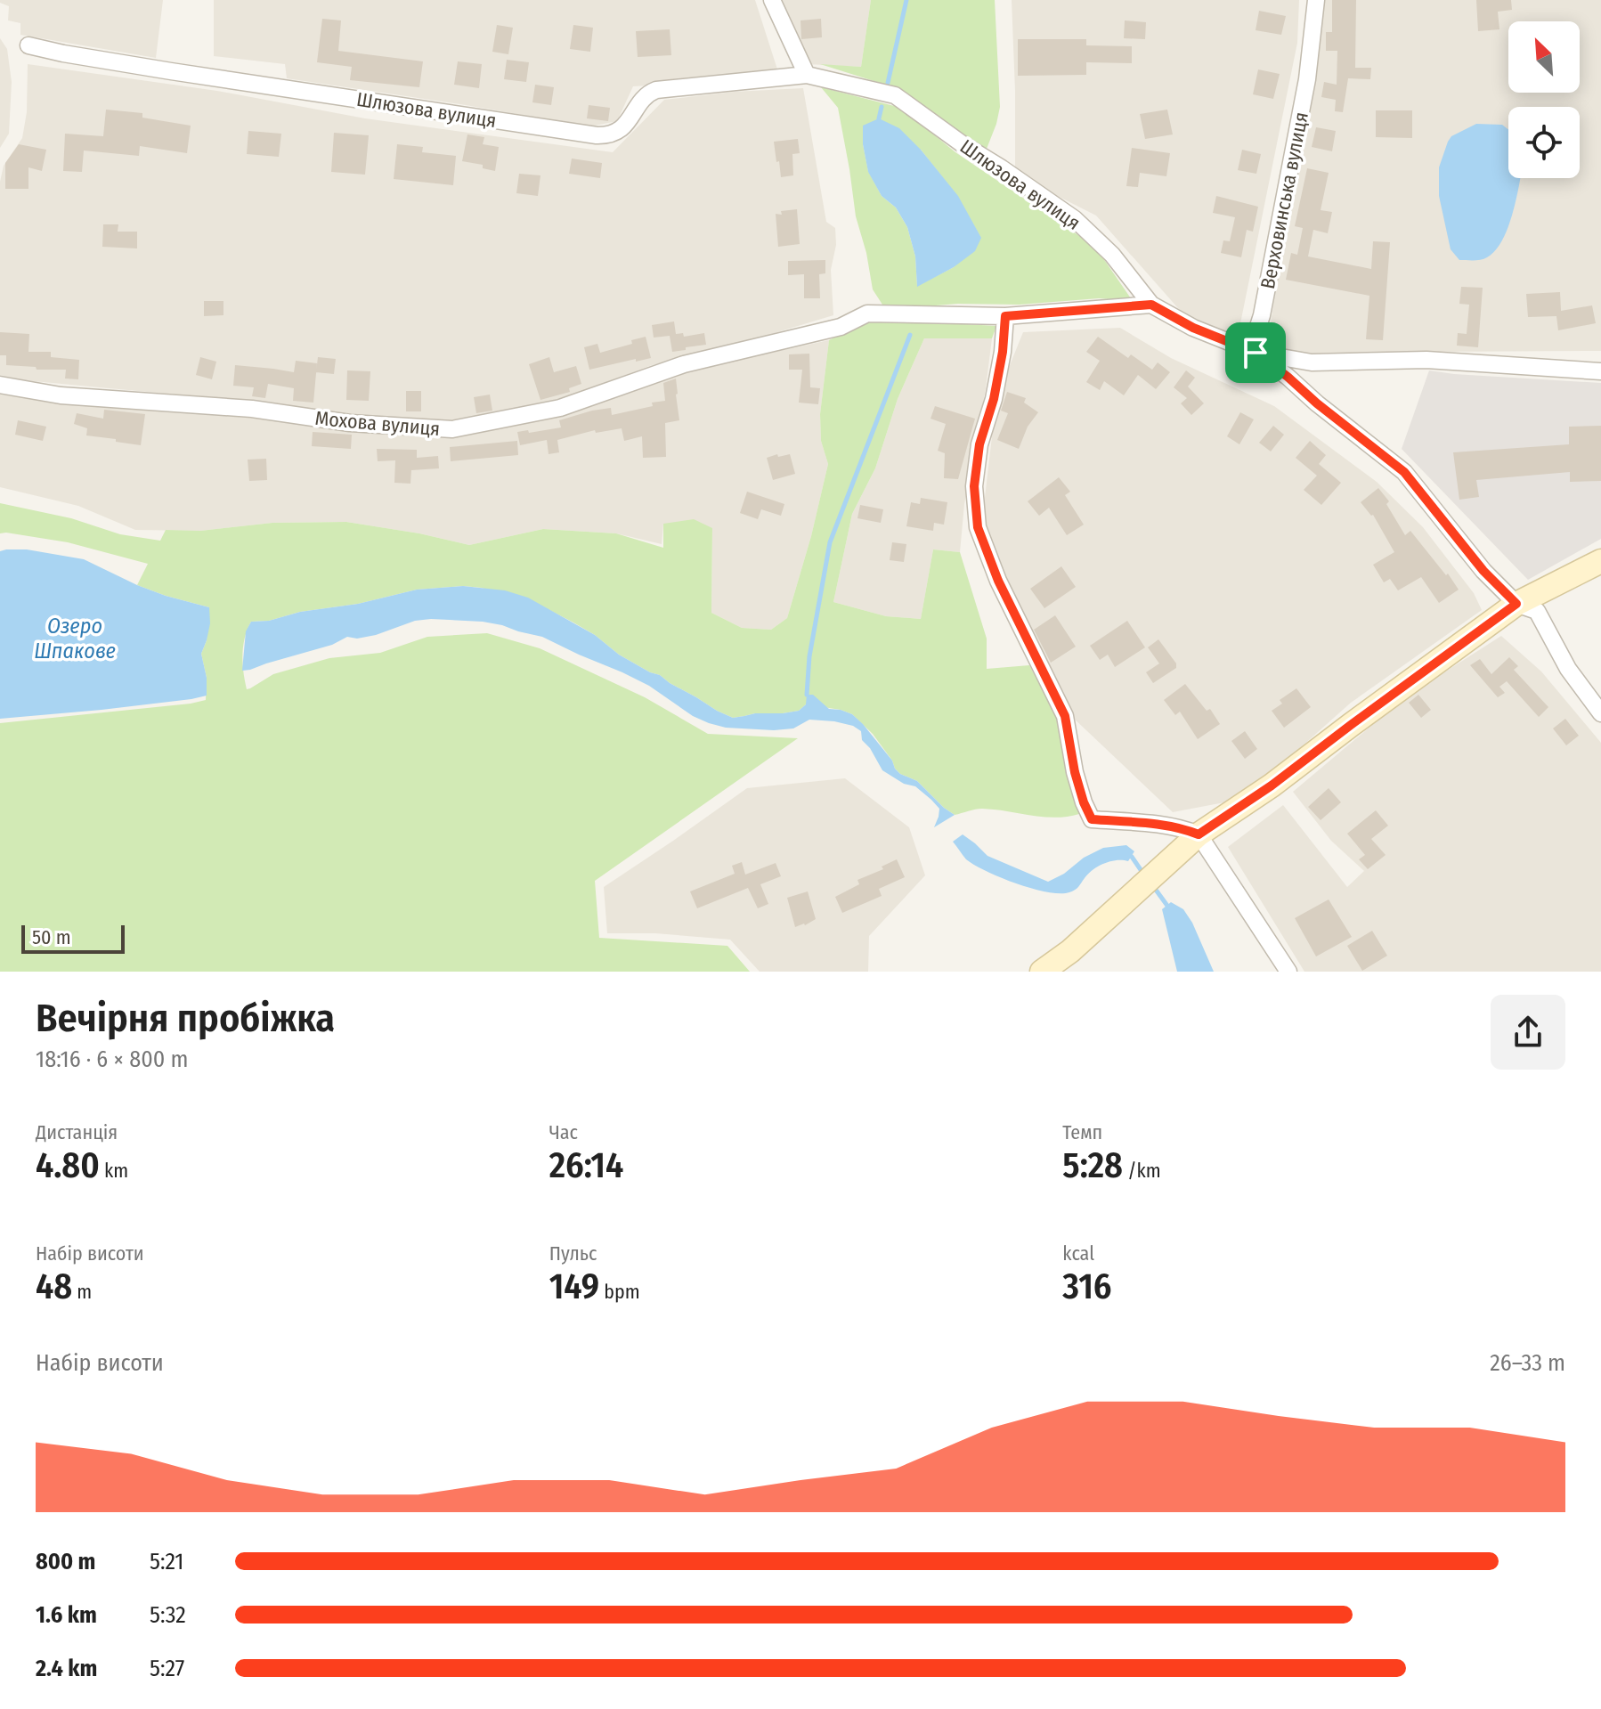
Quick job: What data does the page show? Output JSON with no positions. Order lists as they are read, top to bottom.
{
  "streets": {
    "street": ["Шлюзова вулиця", "Верховинська вулиця", "Мохова вулиця"]
  },
  "crossings": [
    ["Шлюзова вулиця", "Верховинська вулиця"]
  ],
  "water": ["Озеро Шпакове"],
  "scale_bar": "50 m",
  "north": "top left",
  "page": {
    "scale": "50 m",
    "heading": ["Вечірня пробіжка", "18:16 · 6 × 800 m"],
    "stats": [
      ["Дистанція", "4.80 km"],
      ["Час", "26:14"],
      ["Темп", "5:28 /km"],
      ["Набір висоти", "48 m"],
      ["Пульс", "149 bpm"],
      ["kcal", "316"]
    ],
    "chart": ["Набір висоти", "26–33 m"],
    "list": [
      {
        "name": "800 m",
        "note": "5:21"
      },
      {
        "name": "1.6 km",
        "note": "5:32"
      },
      {
        "name": "2.4 km",
        "note": "5:27"
      }
    ]
  }
}
